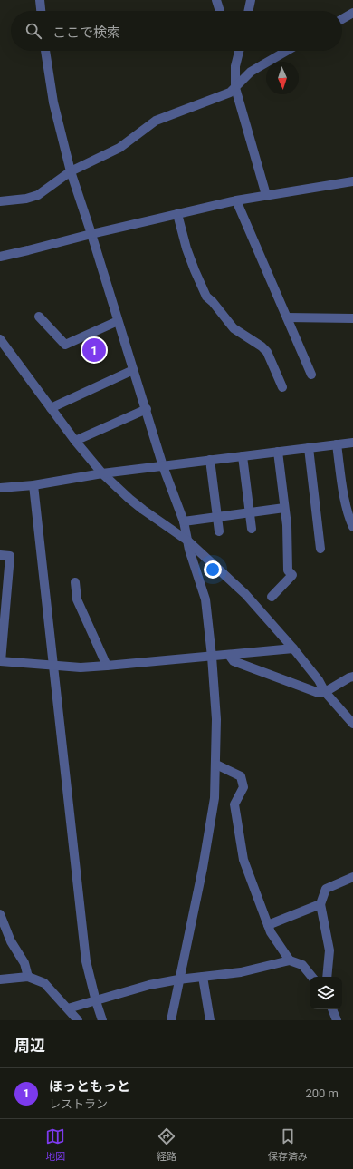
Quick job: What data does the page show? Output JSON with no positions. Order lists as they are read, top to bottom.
{
  "north": "bottom",
  "page": {
    "search": "ここで検索",
    "pins": "1",
    "heading": "周辺",
    "list": [
      {
        "mark": "1",
        "name": "ほっともっと",
        "note": "レストラン",
        "value": "200 m"
      }
    ],
    "nav": ["地図", "経路", "保存済み"]
  }
}
